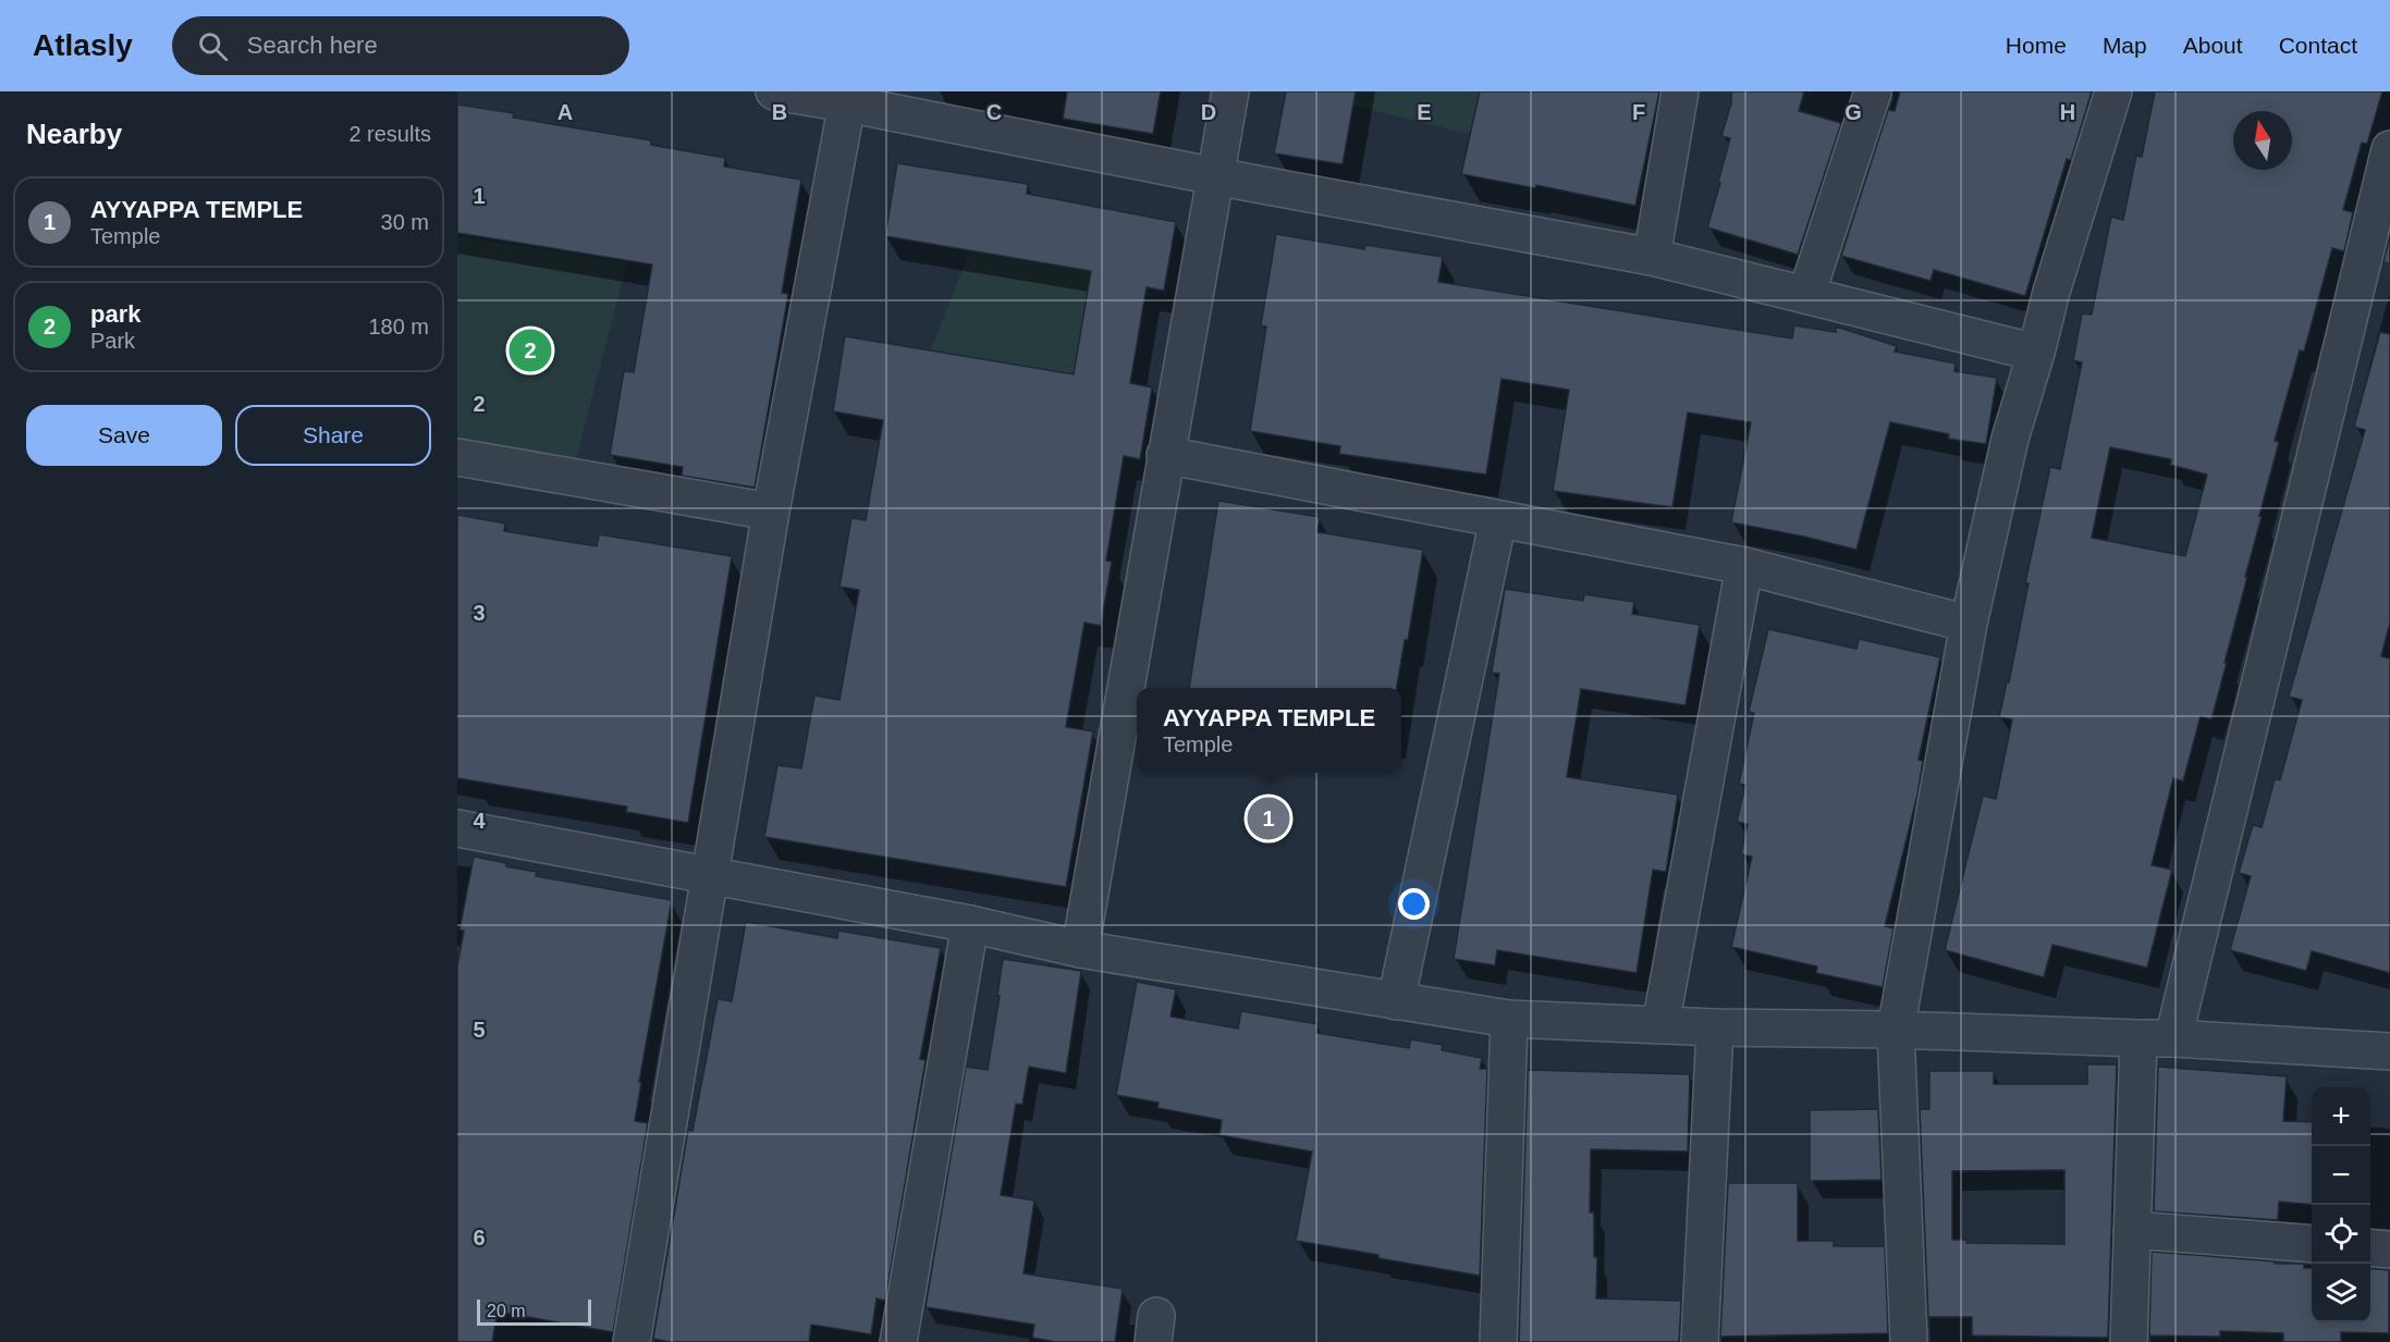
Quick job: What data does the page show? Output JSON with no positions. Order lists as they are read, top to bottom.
{
  "scale_bar": "20 m",
  "north": "top",
  "page": {
    "header": "Atlasly",
    "search": "Search here",
    "nav": [
      "Home",
      "Map",
      "About",
      "Contact"
    ],
    "heading": ["Nearby", "2 results"],
    "list": [
      {
        "mark": "1",
        "name": "AYYAPPA TEMPLE",
        "note": "Temple",
        "value": "30 m"
      },
      {
        "mark": "2",
        "name": "park",
        "note": "Park",
        "value": "180 m"
      }
    ],
    "pins": ["2", "1"],
    "buttons": ["Save", "Share"],
    "popup": ["AYYAPPA TEMPLE", "Temple"],
    "map_buttons": ["+", "−"],
    "scale": "20 m"
  },
  "grid": {
    "columns": [
      "A",
      "B",
      "C",
      "D",
      "E",
      "F",
      "G",
      "H"
    ],
    "rows": [
      "1",
      "2",
      "3",
      "4",
      "5",
      "6"
    ]
  }
}
